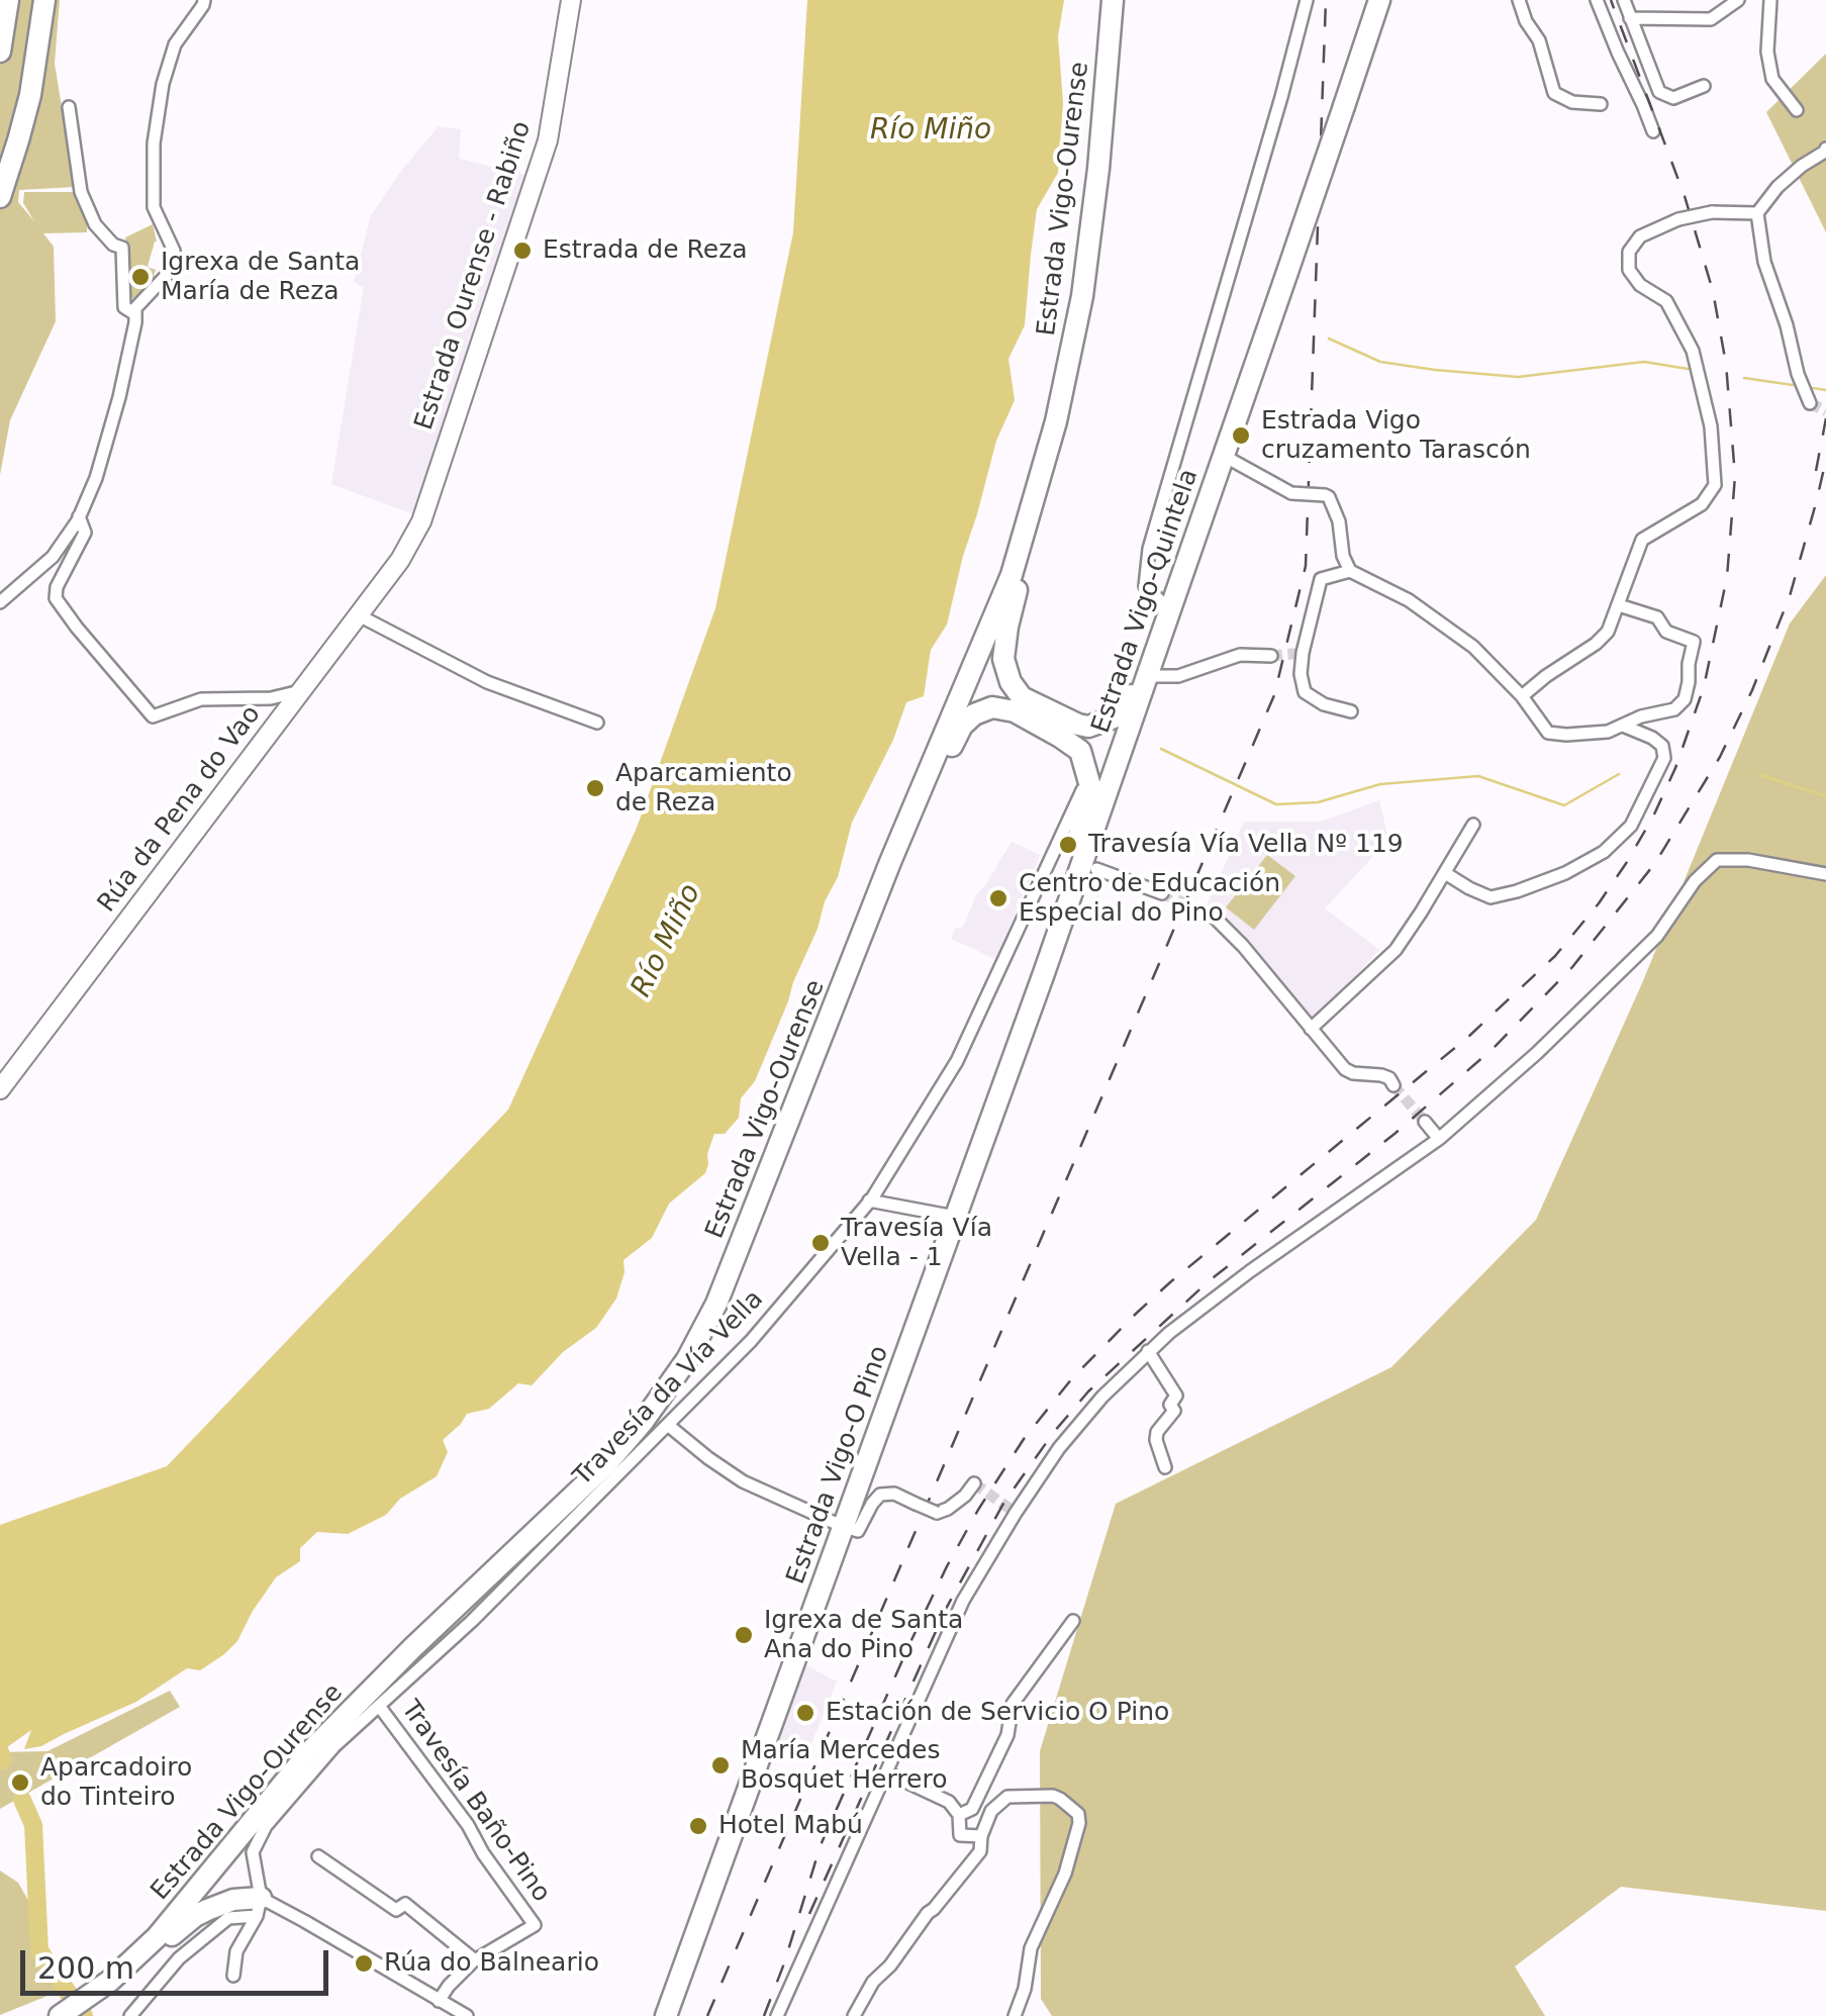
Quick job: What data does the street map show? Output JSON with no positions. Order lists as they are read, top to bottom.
{
  "streets": {
    "highway": ["Estrada Vigo-Ourense", "Estrada Vigo-Quintela", "Estrada Vigo-O Pino"],
    "main road": ["Estrada Ourense - Rabiño", "Rúa da Pena do Vao"],
    "street": ["Travesía da Vía Vella", "Travesía Baño-Pino"]
  },
  "crossings": [
    ["Estrada Ourense - Rabiño", "Rúa da Pena do Vao"],
    ["Estrada Vigo-Quintela", "Estrada Vigo-O Pino"],
    ["Travesía da Vía Vella", "Travesía Baño-Pino"]
  ],
  "water": ["Río Miño"],
  "places": [
    "Estrada de Reza",
    "Igrexa de Santa María de Reza",
    "Estrada Vigo cruzamento Tarascón",
    "Aparcamiento de Reza",
    "Travesía Vía Vella Nº 119",
    "Centro de Educación Especial do Pino",
    "Travesía Vía Vella - 1",
    "Igrexa de Santa Ana do Pino",
    "Estación de Servicio O Pino",
    "María Mercedes Bosquet Herrero",
    "Aparcadoiro do Tinteiro",
    "Hotel Mabú",
    "Rúa do Balneario"
  ],
  "scale_bar": "200 m"
}
